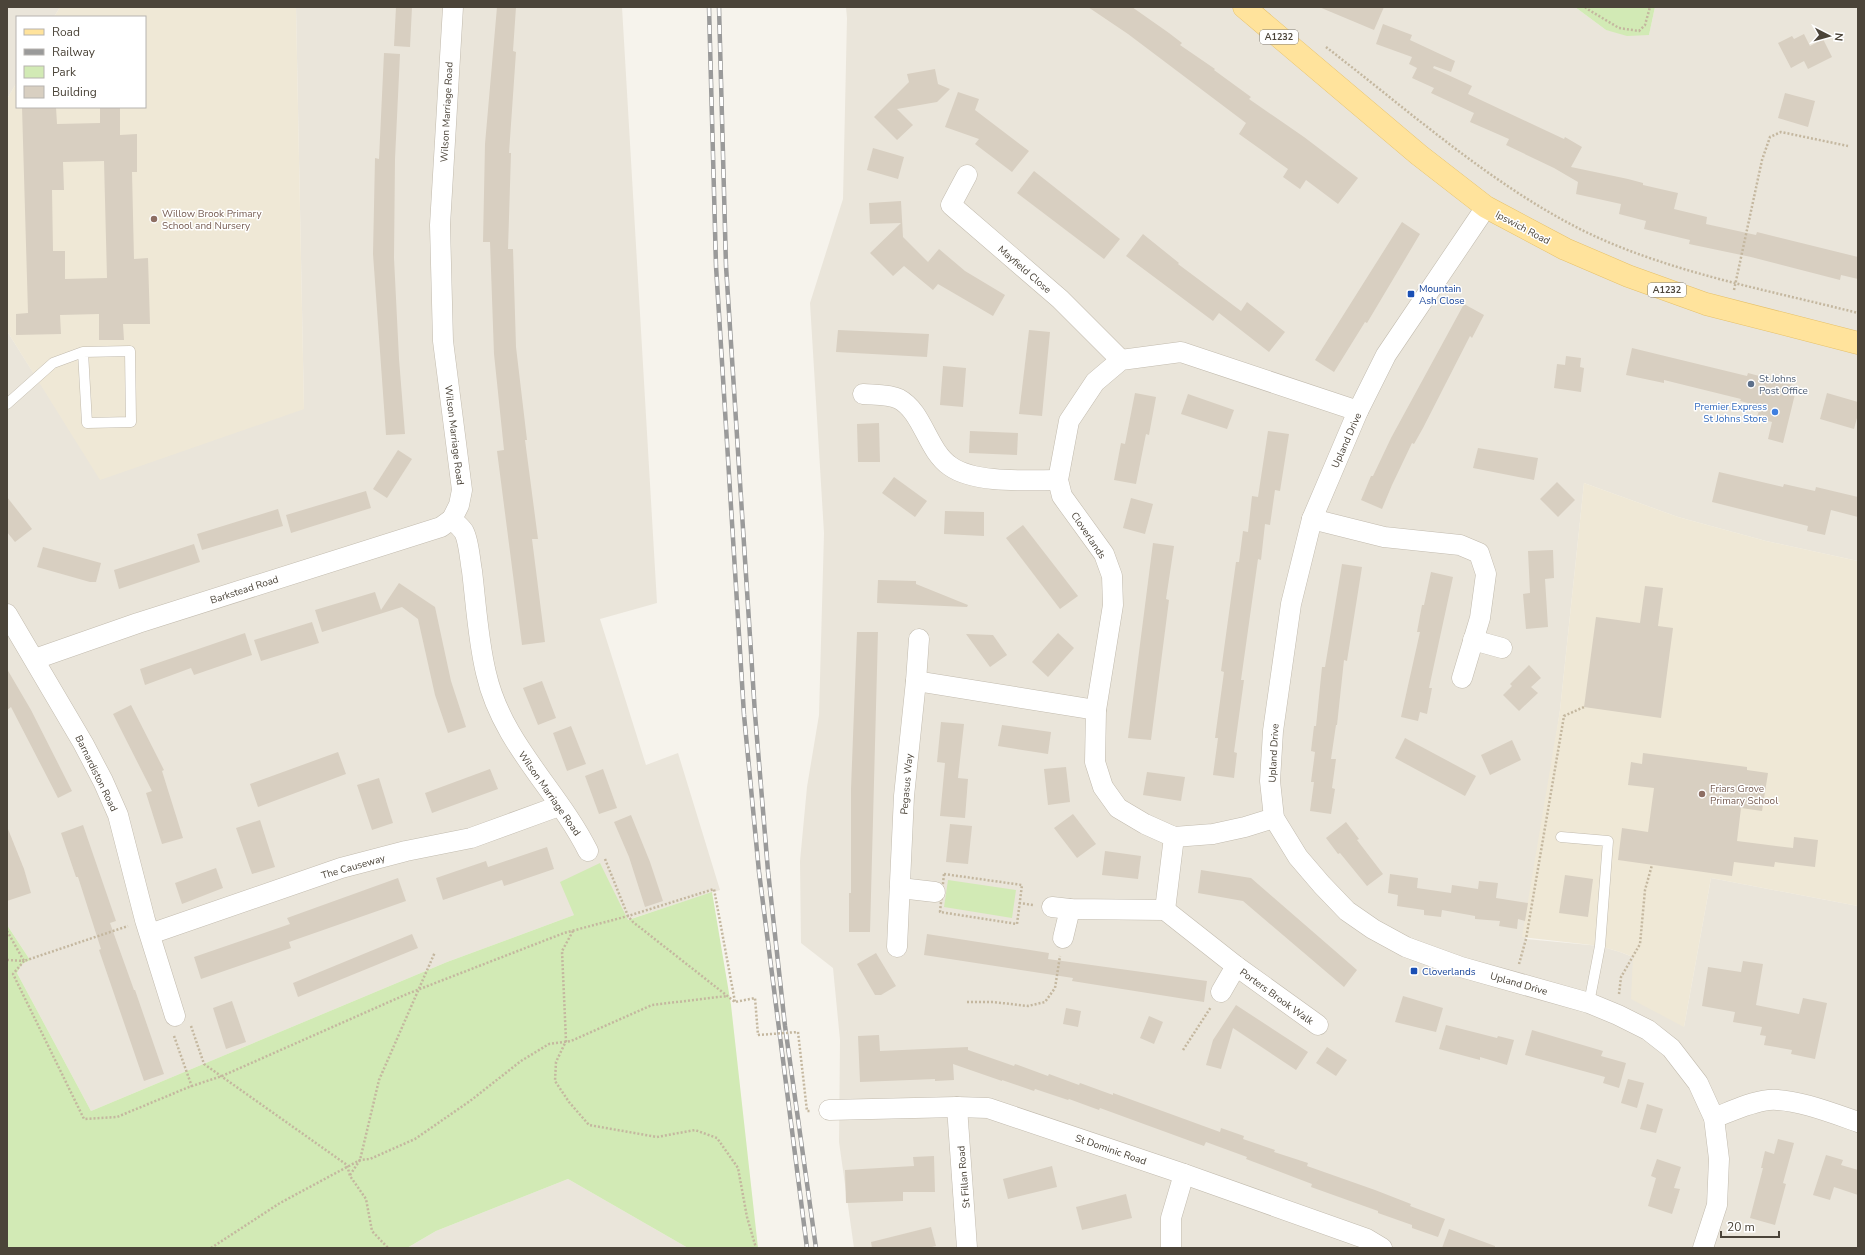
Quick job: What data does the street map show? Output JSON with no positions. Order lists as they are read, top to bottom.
{
  "streets": {
    "main road": ["A1232", "Ipswich Road"],
    "street": [
      "Wilson Marriage Road",
      "Mayfield Close",
      "Upland Drive",
      "Cloverlands",
      "Barkstead Road",
      "Barnardiston Road",
      "Pegasus Way",
      "The Causeway",
      "Porters Brook Walk",
      "St Dominic Road",
      "St Fillan Road"
    ]
  },
  "crossings": [
    ["Wilson Marriage Road", "Barkstead Road"],
    ["Wilson Marriage Road", "The Causeway"],
    ["Ipswich Road", "Upland Drive"],
    ["Mayfield Close", "Cloverlands"],
    ["Upland Drive", "Cloverlands"],
    ["Barkstead Road", "Barnardiston Road"],
    ["Barnardiston Road", "The Causeway"],
    ["St Dominic Road", "St Fillan Road"]
  ],
  "places": {
    "other": [
      "Willow Brook Primary School and Nursery",
      "St Johns Post Office",
      "Premier Express St Johns Store",
      "Friars Grove Primary School"
    ],
    "transit": ["Mountain Ash Close", "Cloverlands"]
  },
  "legend": [
    "Road",
    "Railway",
    "Park",
    "Building"
  ],
  "scale_bar": "20 m",
  "north": "right"
}
